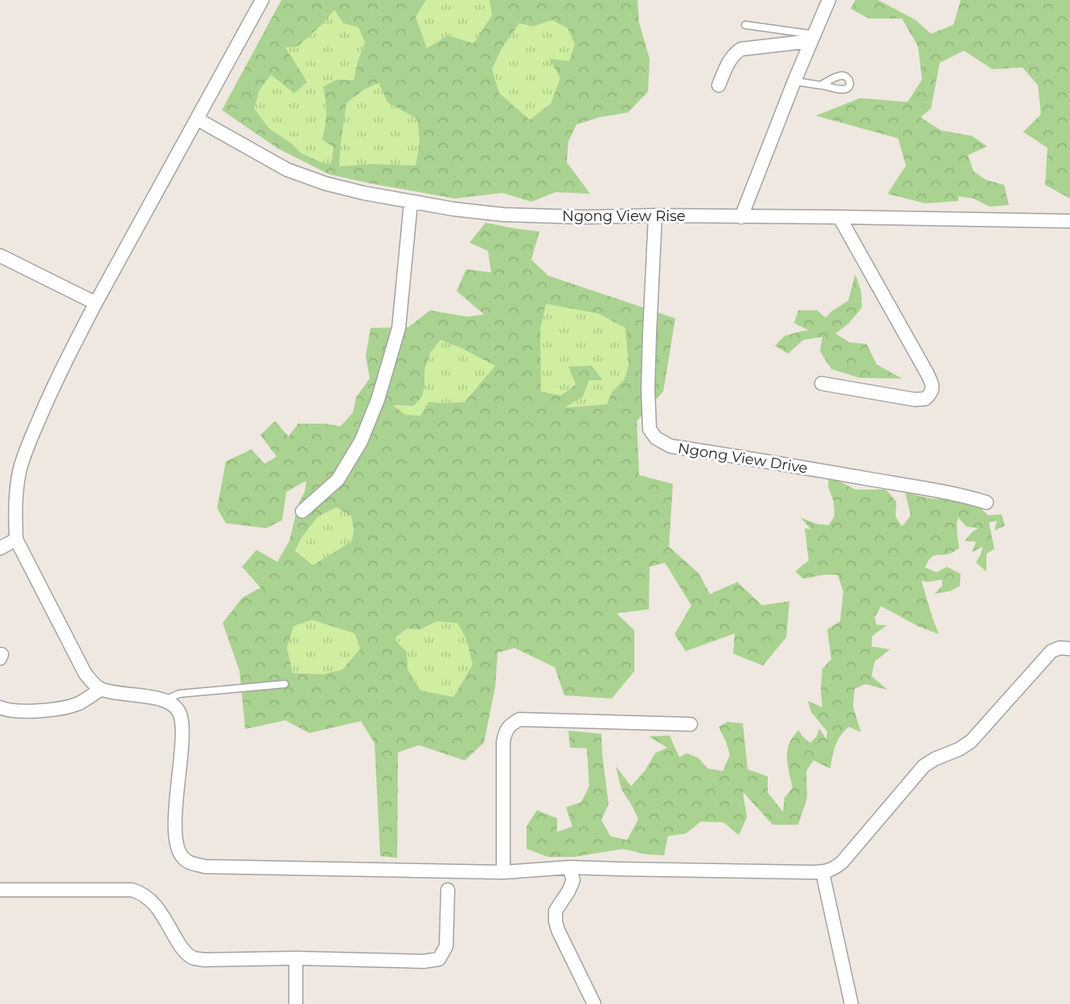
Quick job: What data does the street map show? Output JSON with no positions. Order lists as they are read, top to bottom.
{
  "streets": {
    "street": ["Ngong View Rise", "Ngong View Drive"]
  },
  "crossings": [
    ["Ngong View Rise", "Ngong View Drive"]
  ]
}
